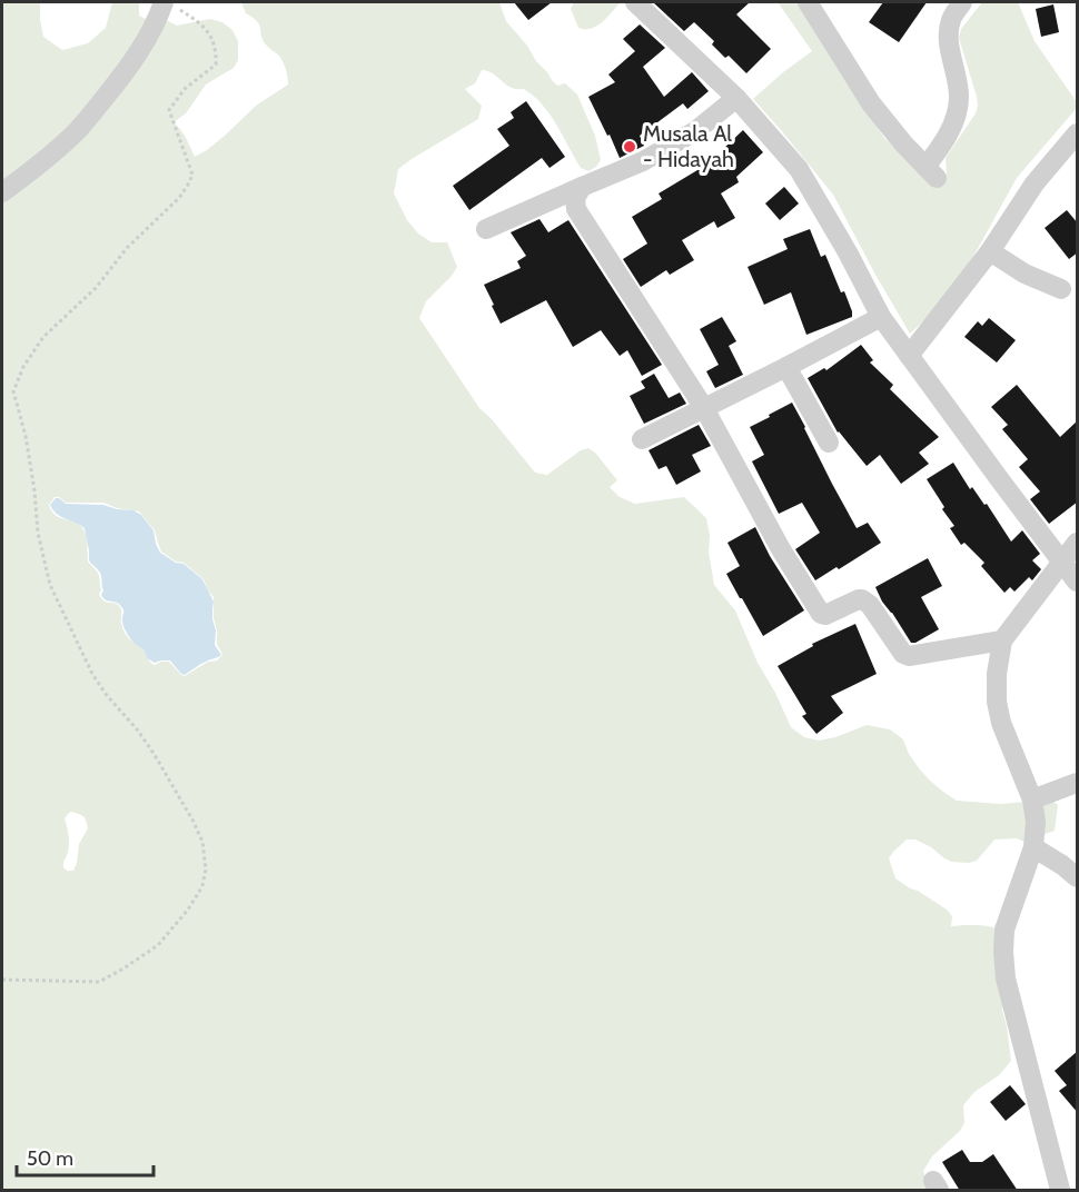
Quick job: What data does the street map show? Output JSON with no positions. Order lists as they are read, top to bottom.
{
  "places": ["Musala Al - Hidayah"],
  "scale_bar": "50 m"
}
